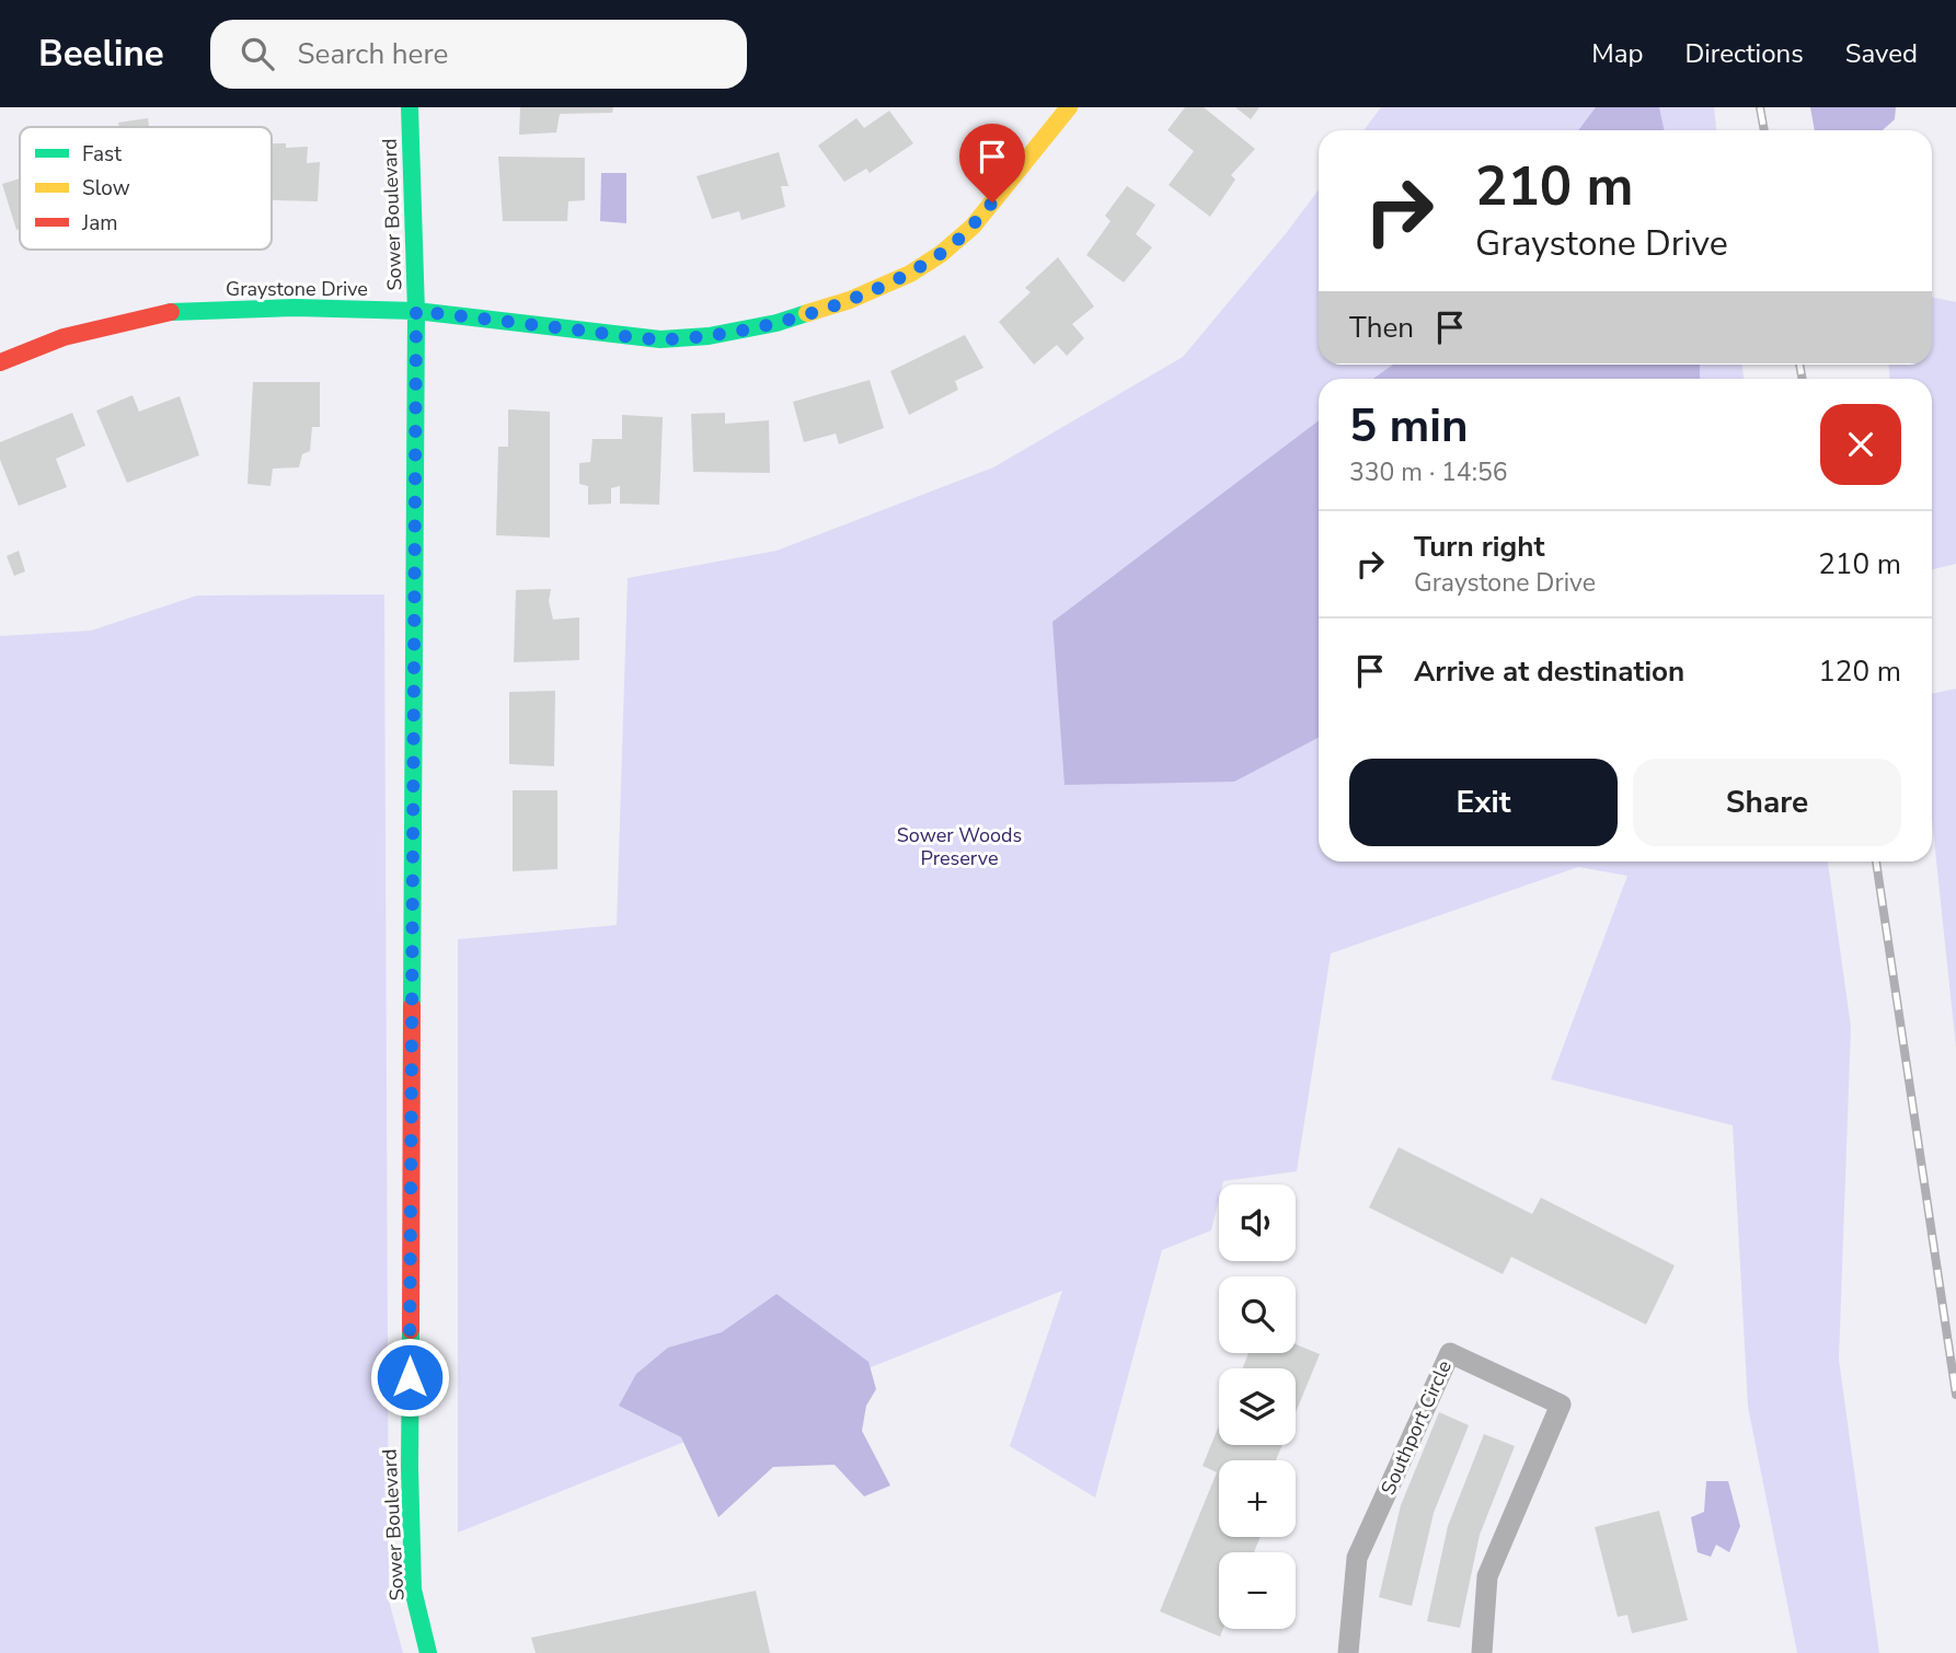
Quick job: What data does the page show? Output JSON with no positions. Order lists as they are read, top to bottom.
{
  "streets": {
    "street": ["Sower Boulevard", "Graystone Drive"],
    "lane": ["Southport Circle"]
  },
  "crossings": [
    ["Sower Boulevard", "Graystone Drive"]
  ],
  "parks": ["Sower Woods Preserve"],
  "legend": ["Fast", "Slow", "Jam"],
  "page": {
    "header": "Beeline",
    "search": "Search here",
    "nav": ["Map", "Directions", "Saved"],
    "turn": ["210 m", "Graystone Drive"],
    "then": "Then",
    "heading": ["5 min", "330 m · 14:56"],
    "list": [
      {
        "name": "Turn right",
        "note": "Graystone Drive",
        "value": "210 m"
      },
      {
        "name": "Arrive at destination",
        "value": "120 m"
      }
    ],
    "buttons": ["Exit", "Share"],
    "map_buttons": ["+", "−"]
  }
}
